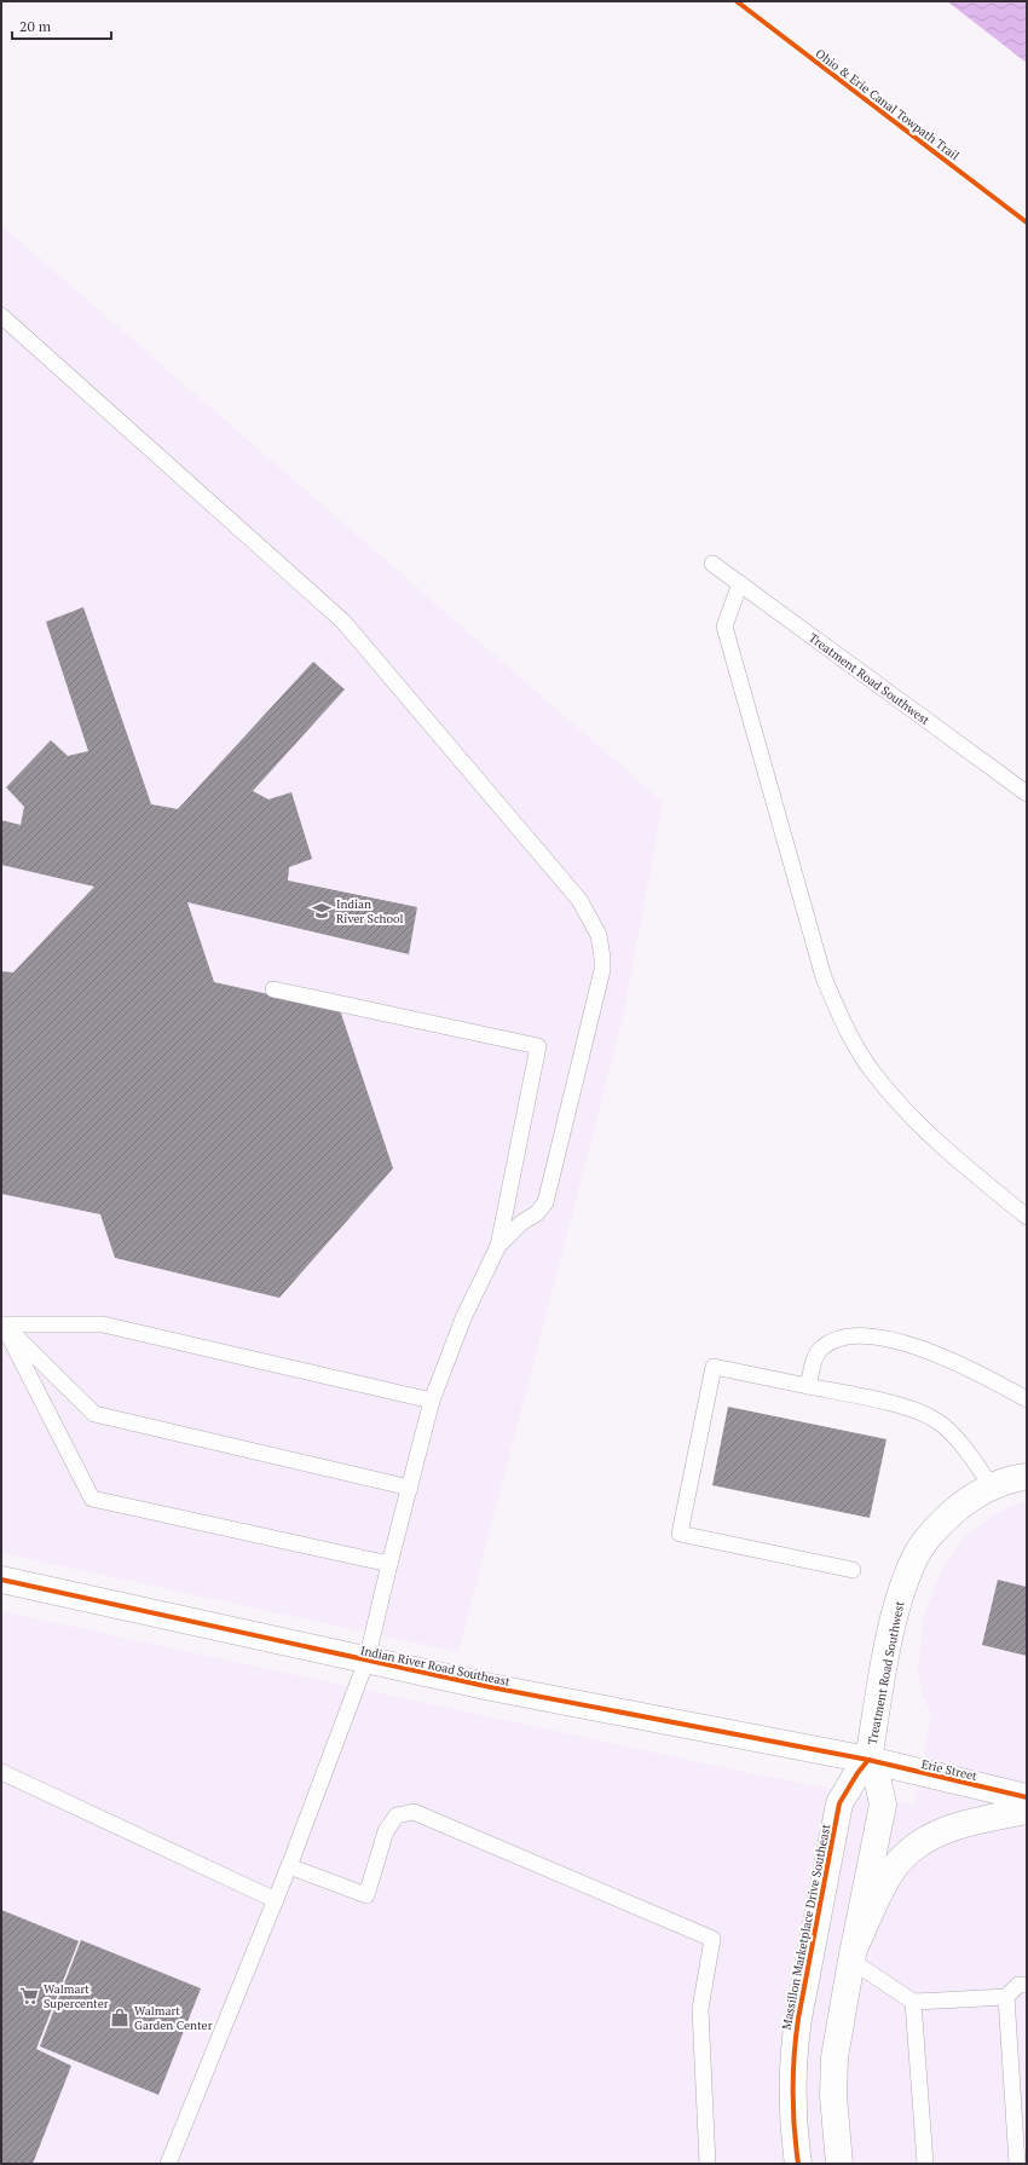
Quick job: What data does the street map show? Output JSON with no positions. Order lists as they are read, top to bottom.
{
  "streets": {
    "street": [
      "Treatment Road Southwest",
      "Indian River Road Southeast",
      "Erie Street",
      "Massillon Marketplace Drive Southeast"
    ],
    "cycle path": ["Ohio & Erie Canal Towpath Trail"]
  },
  "crossings": [
    ["Treatment Road Southwest", "Indian River Road Southeast"],
    ["Treatment Road Southwest", "Erie Street"],
    ["Treatment Road Southwest", "Massillon Marketplace Drive Southeast"],
    ["Indian River Road Southeast", "Erie Street"],
    ["Indian River Road Southeast", "Massillon Marketplace Drive Southeast"],
    ["Erie Street", "Massillon Marketplace Drive Southeast"]
  ],
  "places": {
    "school or university": ["Indian River School"],
    "supermarket": ["Walmart Supercenter"],
    "shop": ["Walmart Garden Center"]
  },
  "scale_bar": "20 m"
}
